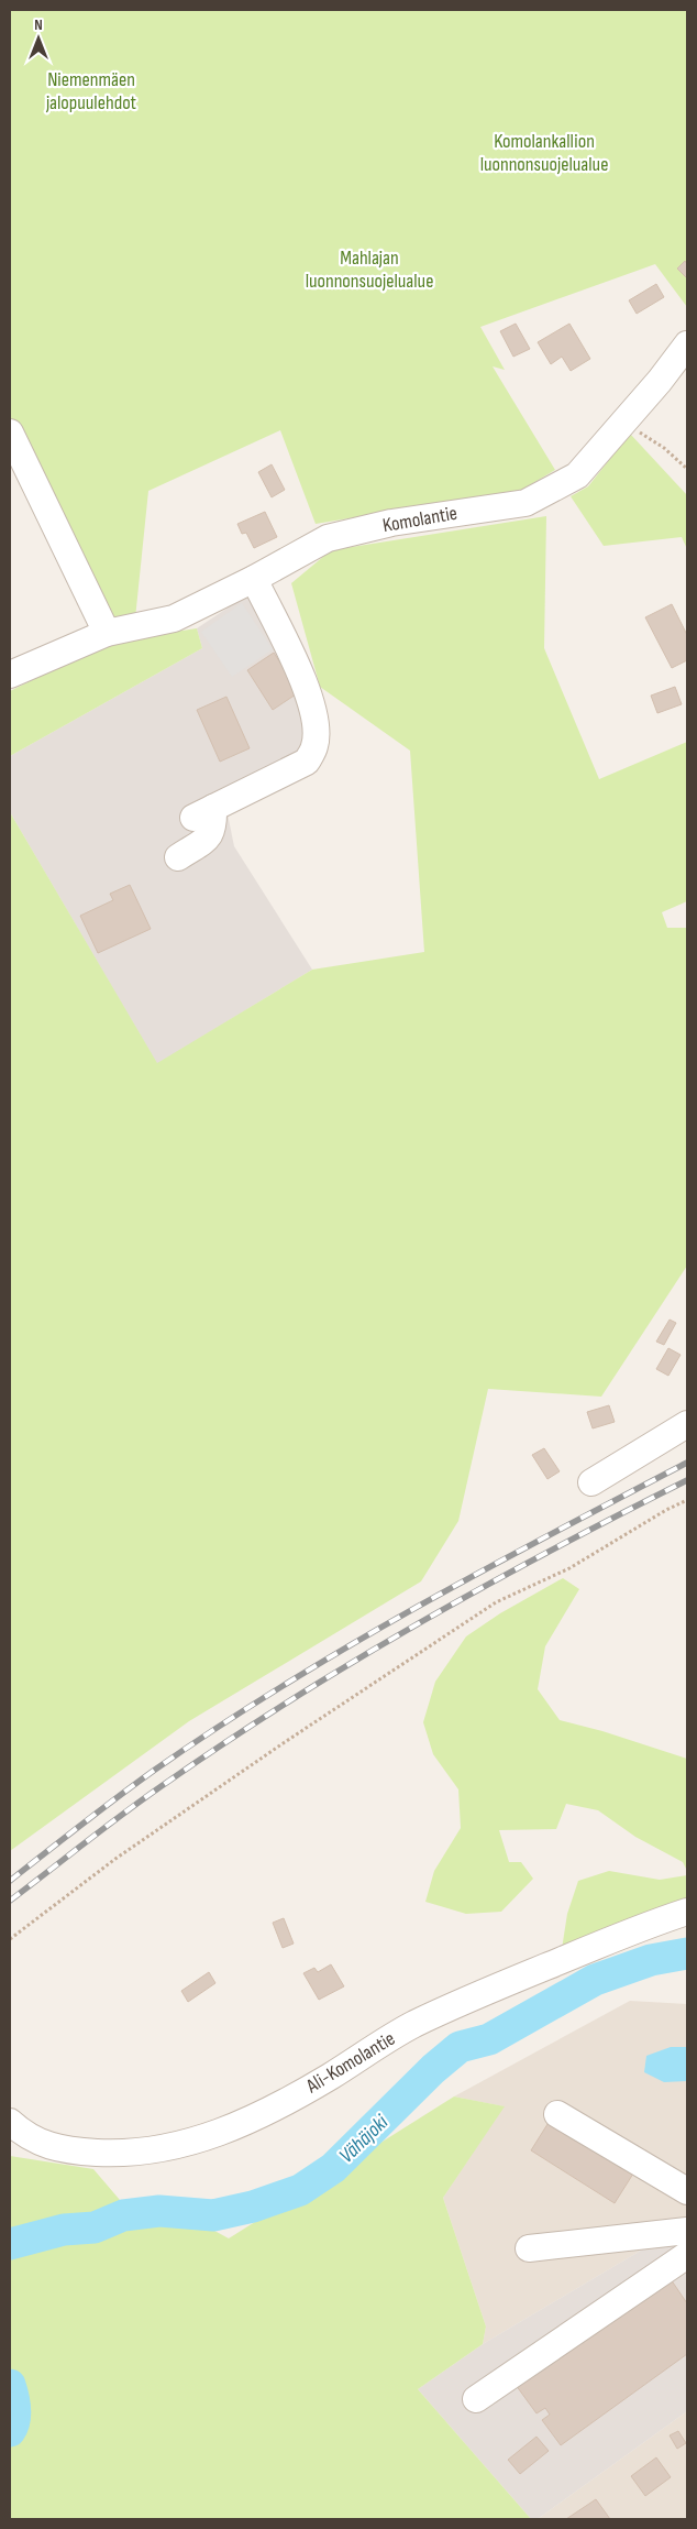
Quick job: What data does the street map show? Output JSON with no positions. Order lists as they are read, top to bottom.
{
  "streets": {
    "street": ["Komolantie", "Ali-Komolantie"]
  },
  "water": ["Vähäjoki"],
  "parks": ["Niemenmäen jalopuulehdot", "Komolankallion luonnonsuojelualue", "Mahlajan luonnonsuojelualue"],
  "north": "top"
}
